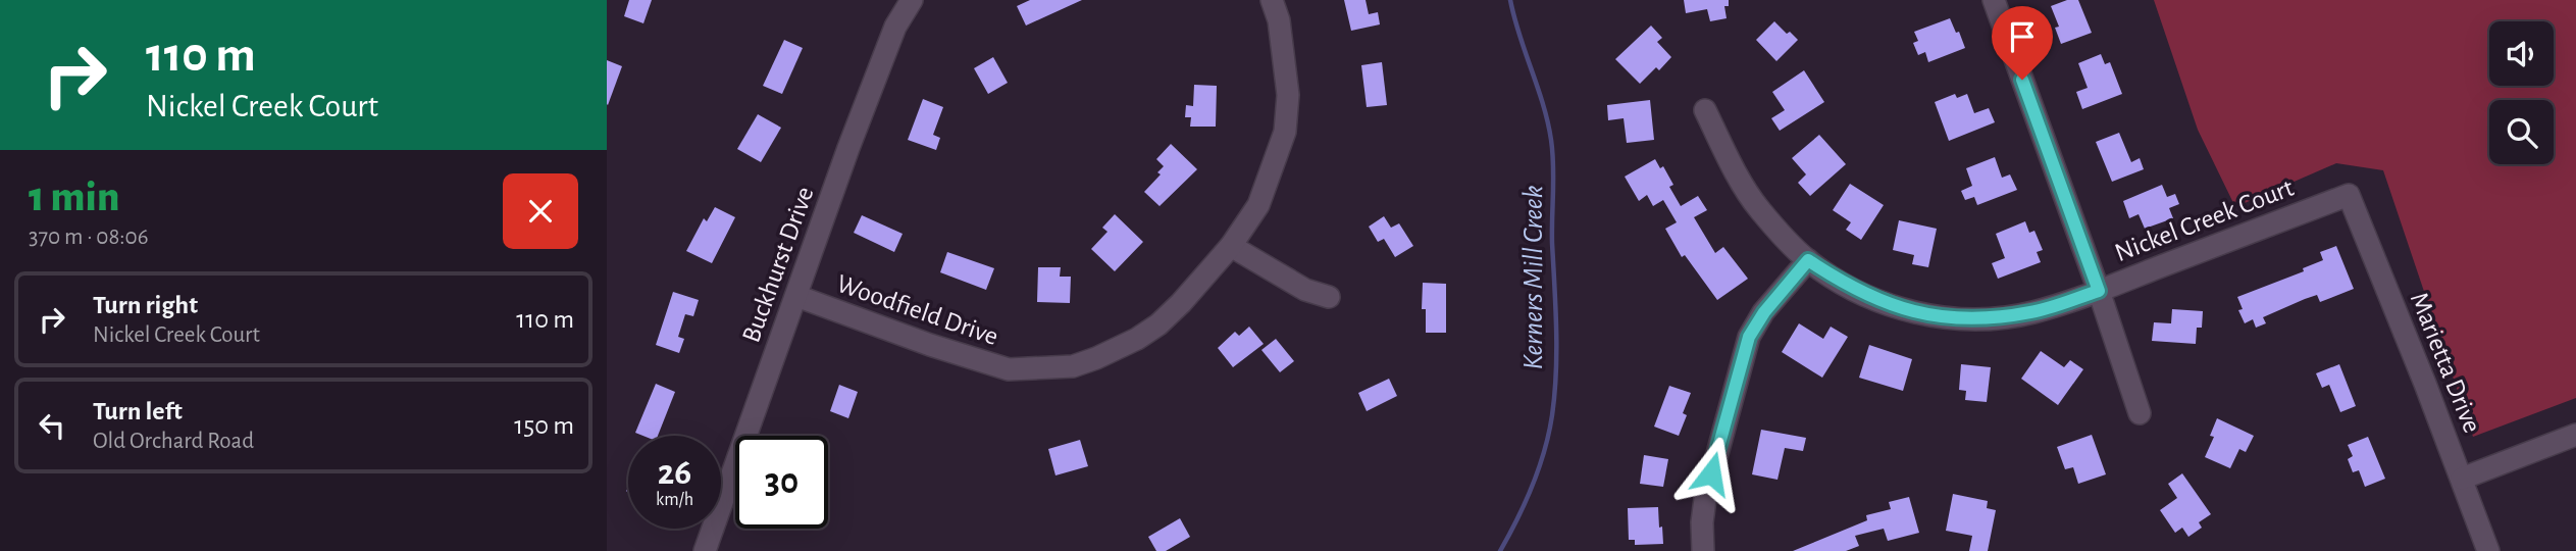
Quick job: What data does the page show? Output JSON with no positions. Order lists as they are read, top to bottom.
{
  "streets": {
    "street": [
      "Nickel Creek Court",
      "Buckhurst Drive",
      "Woodfield Drive",
      "Marietta Drive"
    ]
  },
  "crossings": [
    ["Nickel Creek Court", "Marietta Drive"],
    ["Buckhurst Drive", "Woodfield Drive"]
  ],
  "water": ["Kerners Mill Creek"],
  "page": {
    "turn": ["110 m", "Nickel Creek Court"],
    "heading": ["1 min", "370 m · 08:06"],
    "list": [
      {
        "name": "Turn right",
        "note": "Nickel Creek Court",
        "value": "110 m"
      },
      {
        "name": "Turn left",
        "note": "Old Orchard Road",
        "value": "150 m"
      }
    ],
    "speed": "26 km/h",
    "limit": "30"
  }
}
